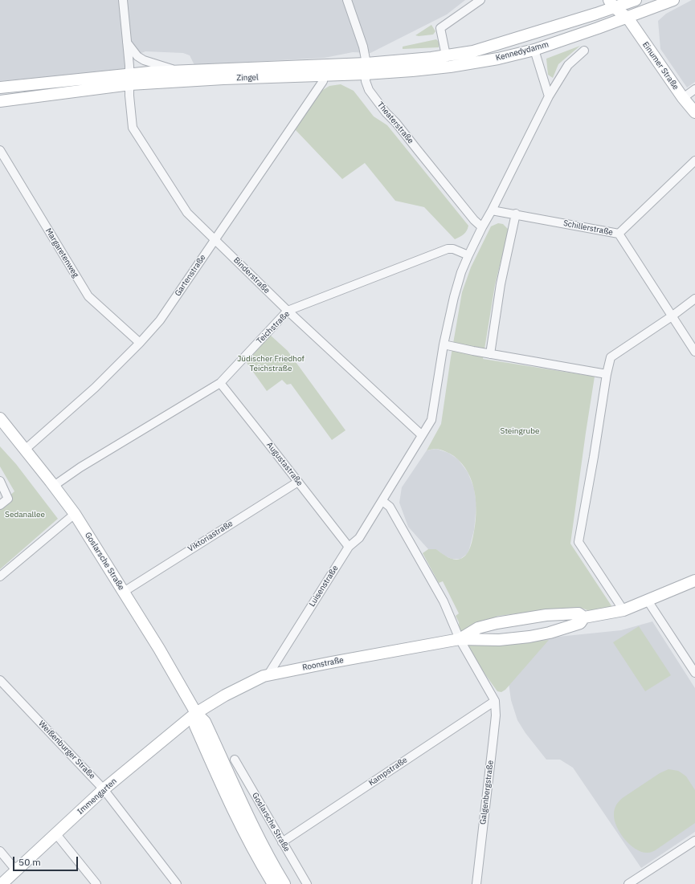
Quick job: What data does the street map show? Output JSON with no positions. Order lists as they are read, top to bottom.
{
  "streets": {
    "main road": [
      "Kennedydamm",
      "Einumer Straße",
      "Zingel",
      "Goslarsche Straße",
      "Roonstraße",
      "Immengarten"
    ],
    "street": [
      "Theaterstraße",
      "Schillerstraße",
      "Margaretenweg",
      "Gartenstraße",
      "Binderstraße",
      "Teichstraße",
      "Augustastraße",
      "Viktoriastraße",
      "Luisenstraße",
      "Weißenburger Straße",
      "Kampstraße",
      "Galgenbergstraße"
    ]
  },
  "crossings": [
    ["Kennedydamm", "Einumer Straße"],
    ["Kennedydamm", "Zingel"],
    ["Kennedydamm", "Theaterstraße"],
    ["Zingel", "Theaterstraße"],
    ["Zingel", "Gartenstraße"],
    ["Zingel", "Binderstraße"],
    ["Margaretenweg", "Gartenstraße"],
    ["Gartenstraße", "Binderstraße"],
    ["Gartenstraße", "Goslarsche Straße"],
    ["Binderstraße", "Teichstraße"],
    ["Teichstraße", "Augustastraße"],
    ["Teichstraße", "Goslarsche Straße"],
    ["Augustastraße", "Viktoriastraße"],
    ["Augustastraße", "Luisenstraße"],
    ["Viktoriastraße", "Goslarsche Straße"],
    ["Goslarsche Straße", "Roonstraße"],
    ["Goslarsche Straße", "Kampstraße"],
    ["Goslarsche Straße", "Immengarten"],
    ["Luisenstraße", "Roonstraße"],
    ["Roonstraße", "Immengarten"],
    ["Weißenburger Straße", "Immengarten"],
    ["Kampstraße", "Galgenbergstraße"]
  ],
  "parks": ["Jüdischer Friedhof Teichstraße", "Steingrube", "Sedanallee"],
  "scale_bar": "50 m"
}
